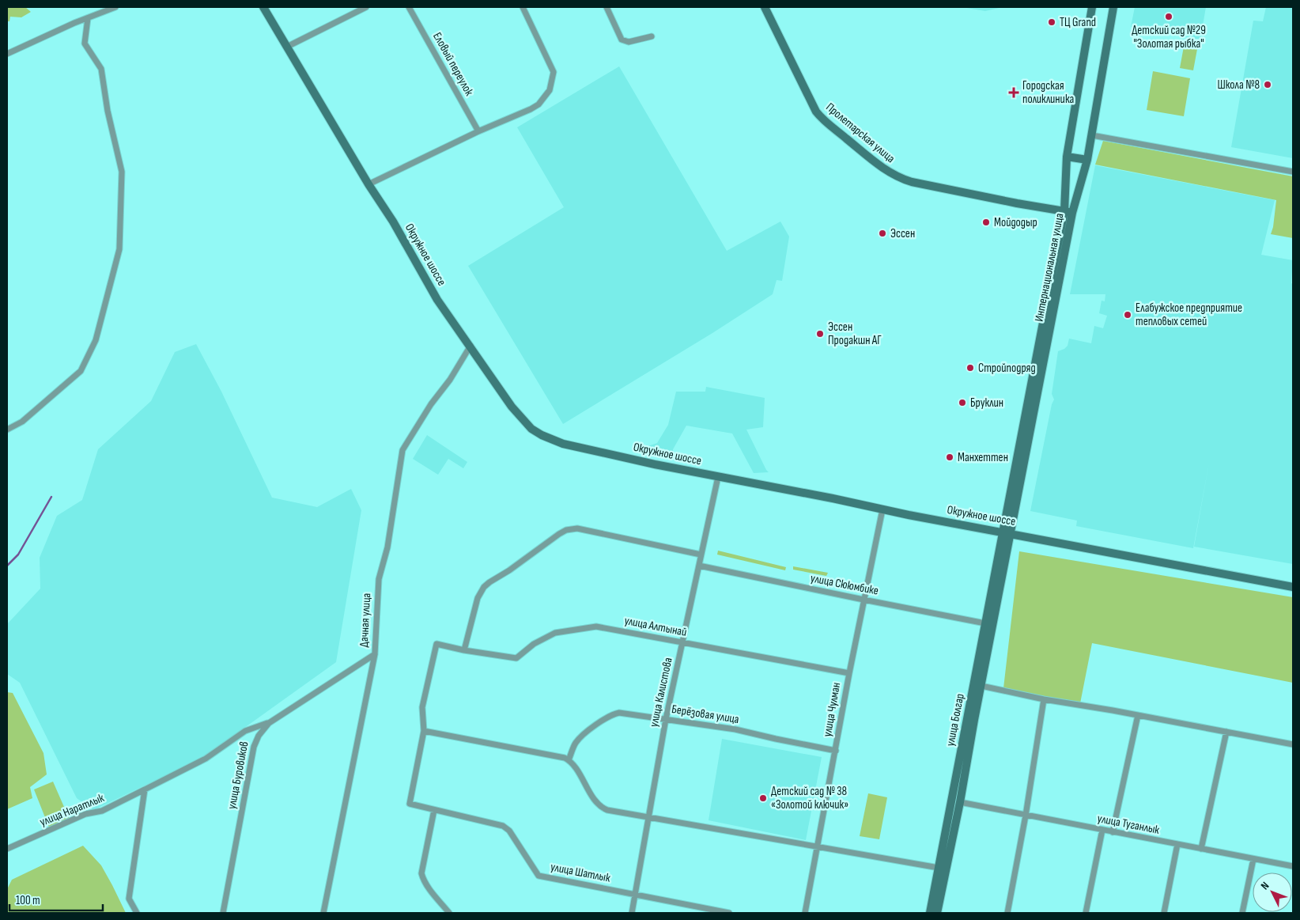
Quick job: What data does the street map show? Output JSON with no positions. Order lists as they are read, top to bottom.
{
  "streets": {
    "street": [
      "Еловый переулок",
      "Пролетарская улица",
      "Окружное шоссе",
      "Интернациональная улица",
      "улица Сююмбике",
      "Дачная улица",
      "улица Алтынай",
      "улица Калистова",
      "улица Чулман",
      "Берёзовая улица",
      "улица Болгар",
      "улица Буровиков",
      "улица Наратлык",
      "улица Туганлык",
      "улица Шатлык"
    ]
  },
  "crossings": [
    ["Пролетарская улица", "Интернациональная улица"],
    ["Окружное шоссе", "Интернациональная улица"],
    ["Окружное шоссе", "Дачная улица"],
    ["Окружное шоссе", "улица Калистова"],
    ["Окружное шоссе", "улица Чулман"],
    ["Окружное шоссе", "улица Болгар"],
    ["Интернациональная улица", "улица Болгар"],
    ["улица Сююмбике", "улица Калистова"],
    ["улица Сююмбике", "улица Чулман"],
    ["улица Сююмбике", "улица Болгар"],
    ["Дачная улица", "улица Буровиков"],
    ["улица Алтынай", "улица Калистова"],
    ["улица Алтынай", "улица Чулман"],
    ["улица Алтынай", "улица Шатлык"],
    ["улица Калистова", "Берёзовая улица"],
    ["улица Калистова", "улица Шатлык"],
    ["улица Чулман", "Берёзовая улица"],
    ["улица Болгар", "улица Туганлык"],
    ["улица Буровиков", "улица Наратлык"]
  ],
  "places": {
    "other": [
      "Детский сад №29 \"Золотая рыбка\"",
      "ТЦ Grand",
      "Школа №8",
      "Мойдодыр",
      "Эссен",
      "Елабужское предприятие тепловых сетей",
      "Эссен Продакшн АГ",
      "Стройподряд",
      "Бруклин",
      "Манхеттен",
      "Детский сад № 38 «Золотой ключик»"
    ],
    "health": ["Городская поликлиника"]
  },
  "scale_bar": "100 m",
  "north": "top left"
}
